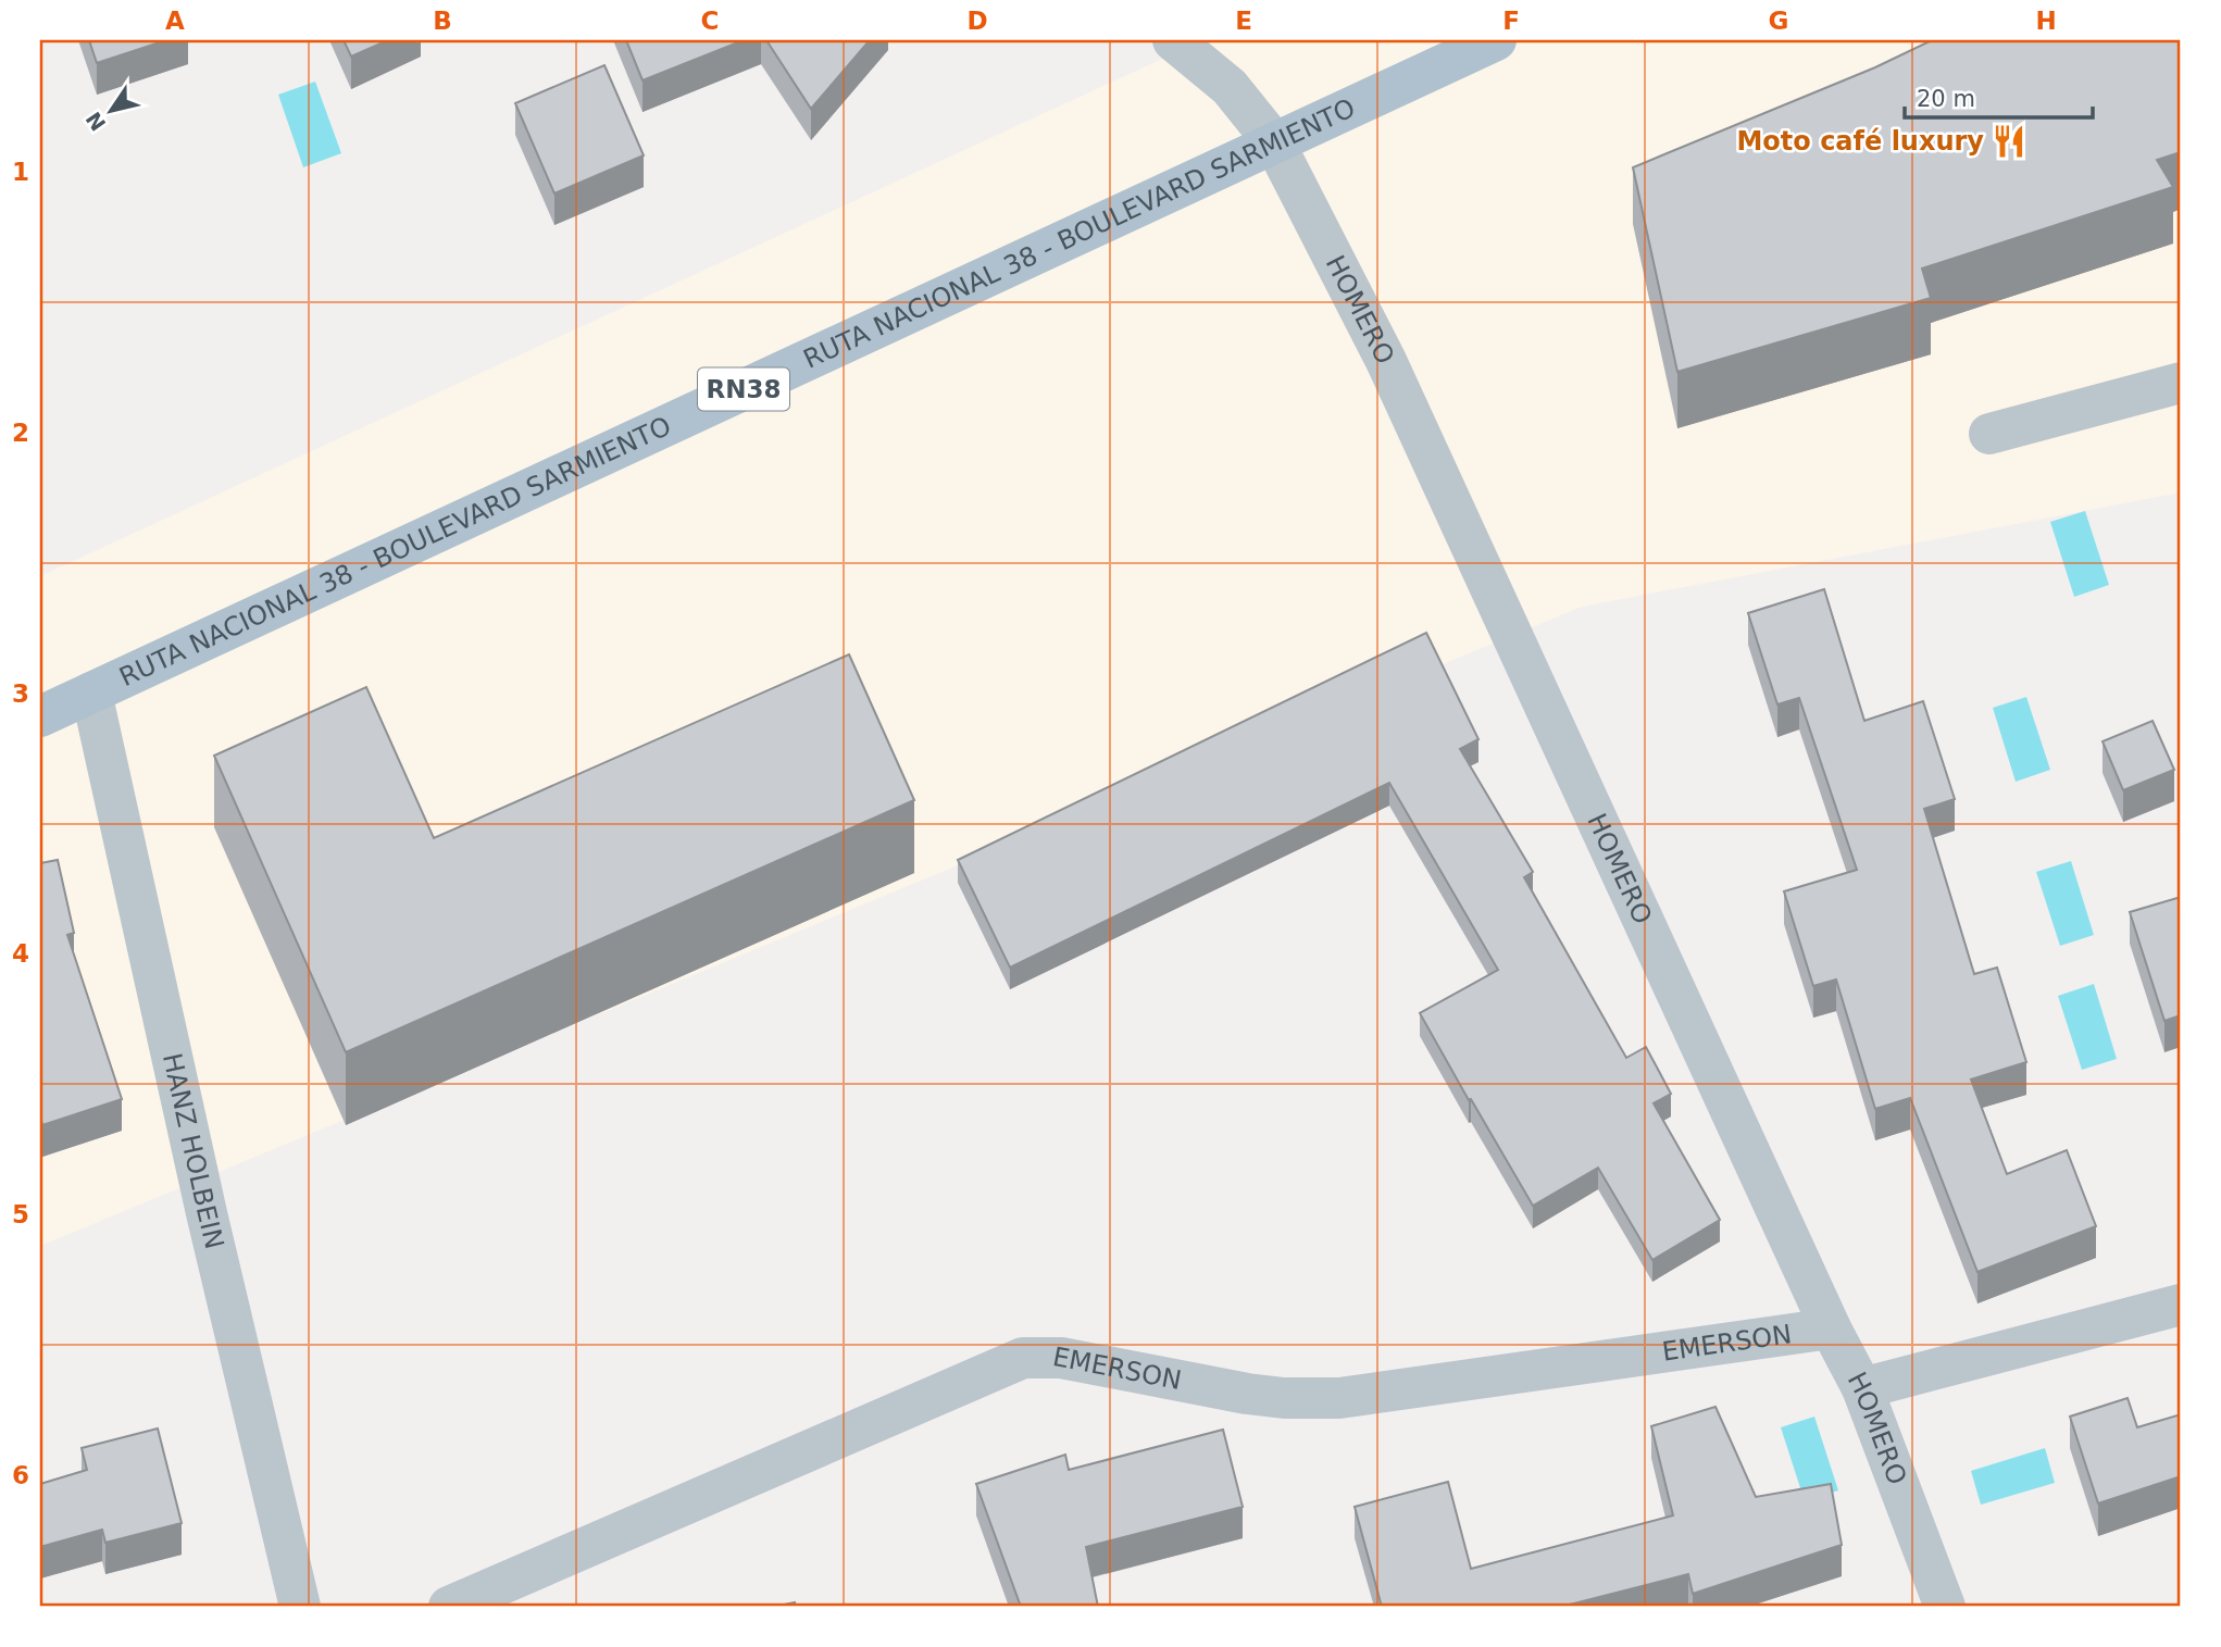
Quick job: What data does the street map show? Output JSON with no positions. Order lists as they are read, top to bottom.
{
  "streets": {
    "main road": ["RUTA NACIONAL 38 - BOULEVARD SARMIENTO", "RN38"],
    "street": ["HOMERO", "HANZ HOLBEIN", "EMERSON"]
  },
  "crossings": [
    ["RUTA NACIONAL 38 - BOULEVARD SARMIENTO", "HOMERO"],
    ["RUTA NACIONAL 38 - BOULEVARD SARMIENTO", "HANZ HOLBEIN"],
    ["HOMERO", "EMERSON"]
  ],
  "places": {
    "restaurant": ["Moto café luxury"]
  },
  "scale_bar": "20 m",
  "north": "bottom left",
  "grid": {
    "columns": [
      "A",
      "B",
      "C",
      "D",
      "E",
      "F",
      "G",
      "H"
    ],
    "rows": [
      "1",
      "2",
      "3",
      "4",
      "5",
      "6"
    ]
  }
}
